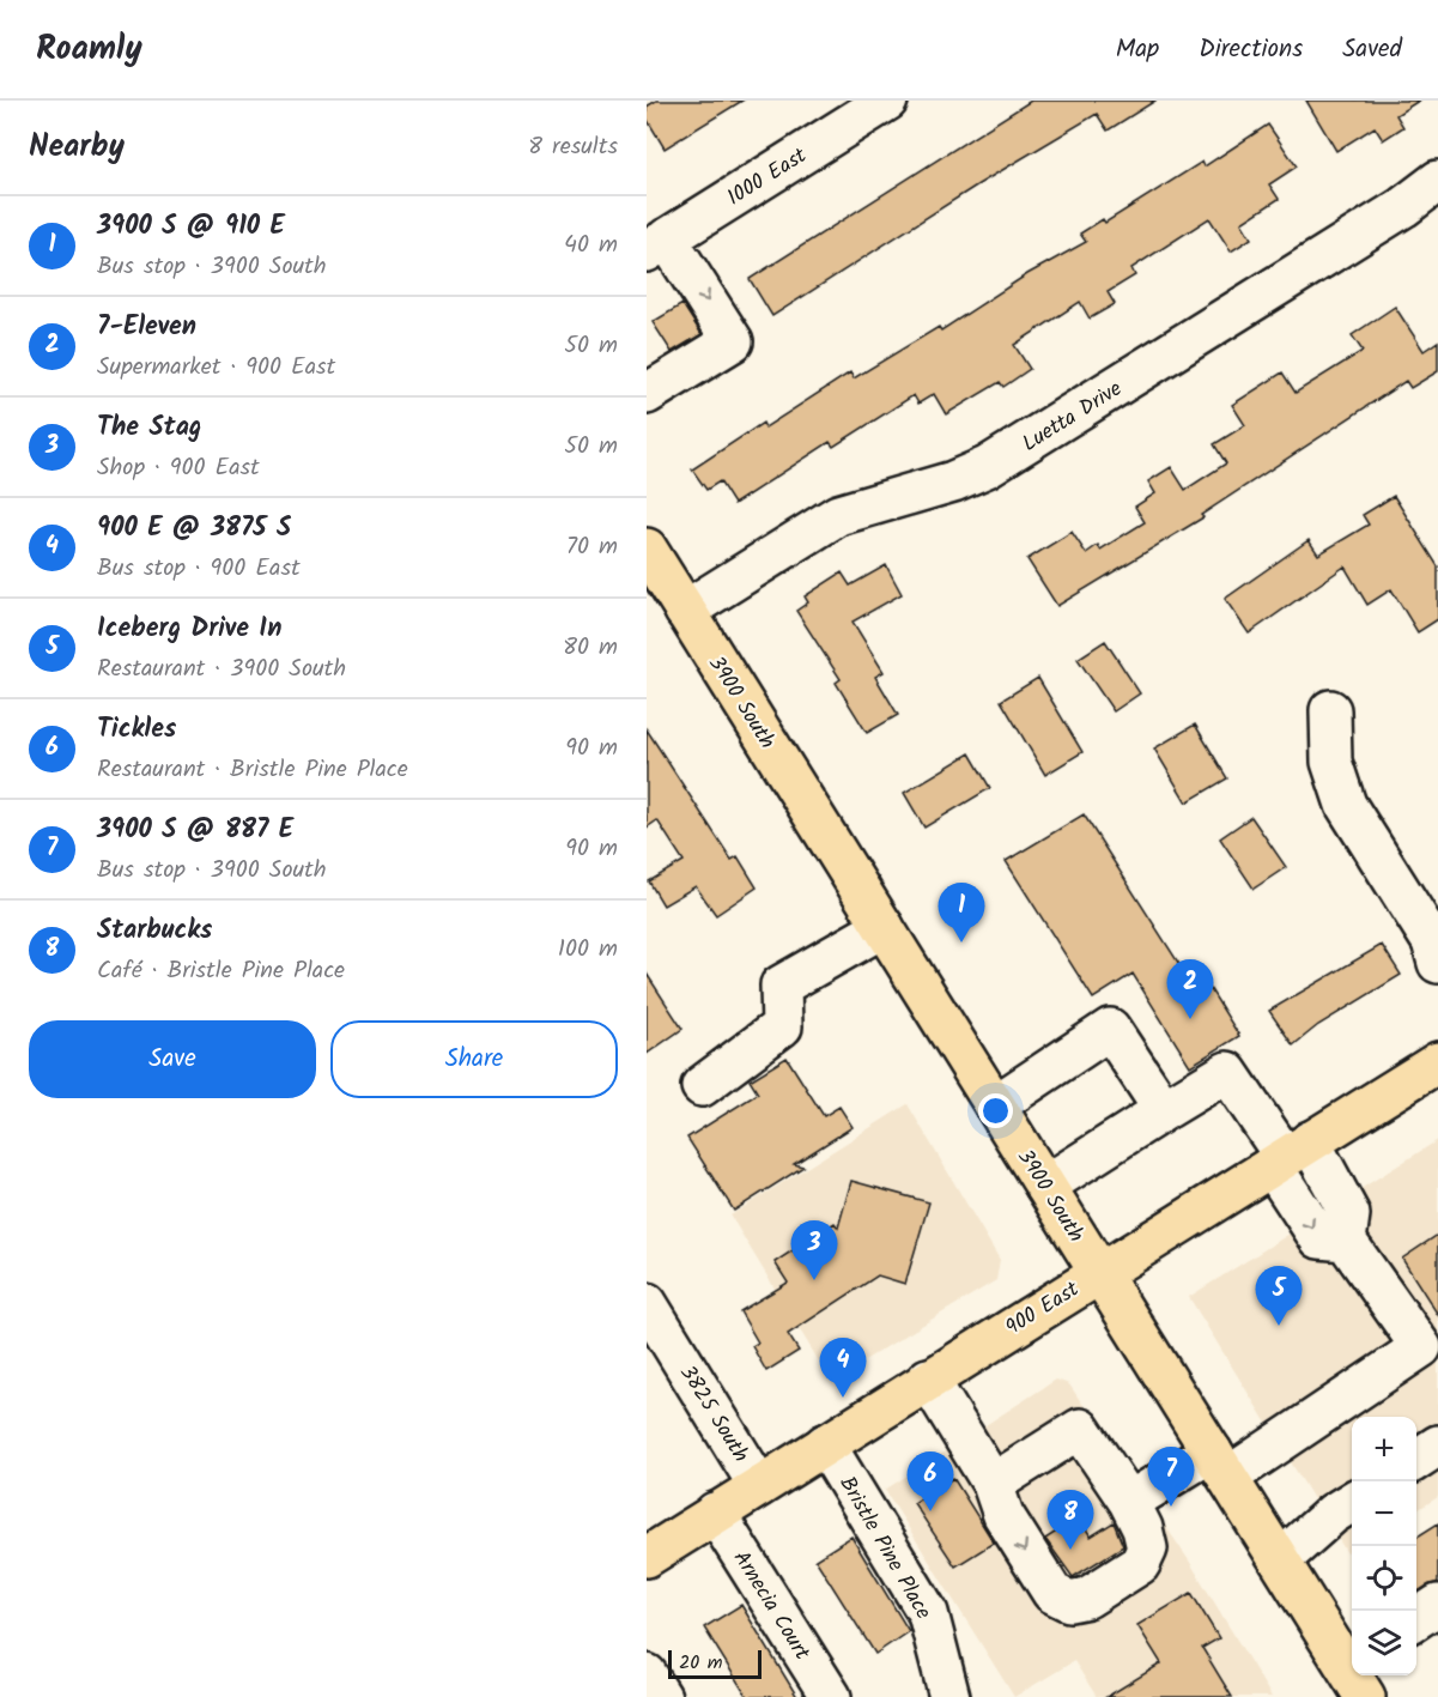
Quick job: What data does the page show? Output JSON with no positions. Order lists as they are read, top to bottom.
{
  "streets": {
    "main road": ["3900 South", "900 East"],
    "street": [
      "1000 East",
      "Luetta Drive",
      "3825 South",
      "Bristle Pine Place",
      "Arnecia Court"
    ]
  },
  "crossings": [
    ["Luetta Drive", "3900 South"],
    ["3900 South", "900 East"],
    ["900 East", "3825 South"],
    ["900 East", "Bristle Pine Place"],
    ["900 East", "Arnecia Court"]
  ],
  "scale_bar": "20 m",
  "page": {
    "header": "Roamly",
    "nav": ["Map", "Directions", "Saved"],
    "heading": ["Nearby", "8 results"],
    "list": [
      {
        "mark": "1",
        "name": "3900 S @ 910 E",
        "note": "Bus stop · 3900 South",
        "value": "40 m"
      },
      {
        "mark": "2",
        "name": "7-Eleven",
        "note": "Supermarket · 900 East",
        "value": "50 m"
      },
      {
        "mark": "3",
        "name": "The Stag",
        "note": "Shop · 900 East",
        "value": "50 m"
      },
      {
        "mark": "4",
        "name": "900 E @ 3875 S",
        "note": "Bus stop · 900 East",
        "value": "70 m"
      },
      {
        "mark": "5",
        "name": "Iceberg Drive In",
        "note": "Restaurant · 3900 South",
        "value": "80 m"
      },
      {
        "mark": "6",
        "name": "Tickles",
        "note": "Restaurant · Bristle Pine Place",
        "value": "90 m"
      },
      {
        "mark": "7",
        "name": "3900 S @ 887 E",
        "note": "Bus stop · 3900 South",
        "value": "90 m"
      },
      {
        "mark": "8",
        "name": "Starbucks",
        "note": "Café · Bristle Pine Place",
        "value": "100 m"
      }
    ],
    "pins": [
      "1",
      "2",
      "3",
      "5",
      "4",
      "7",
      "6",
      "8"
    ],
    "buttons": ["Save", "Share"],
    "map_buttons": ["+", "−"],
    "scale": "20 m"
  }
}
